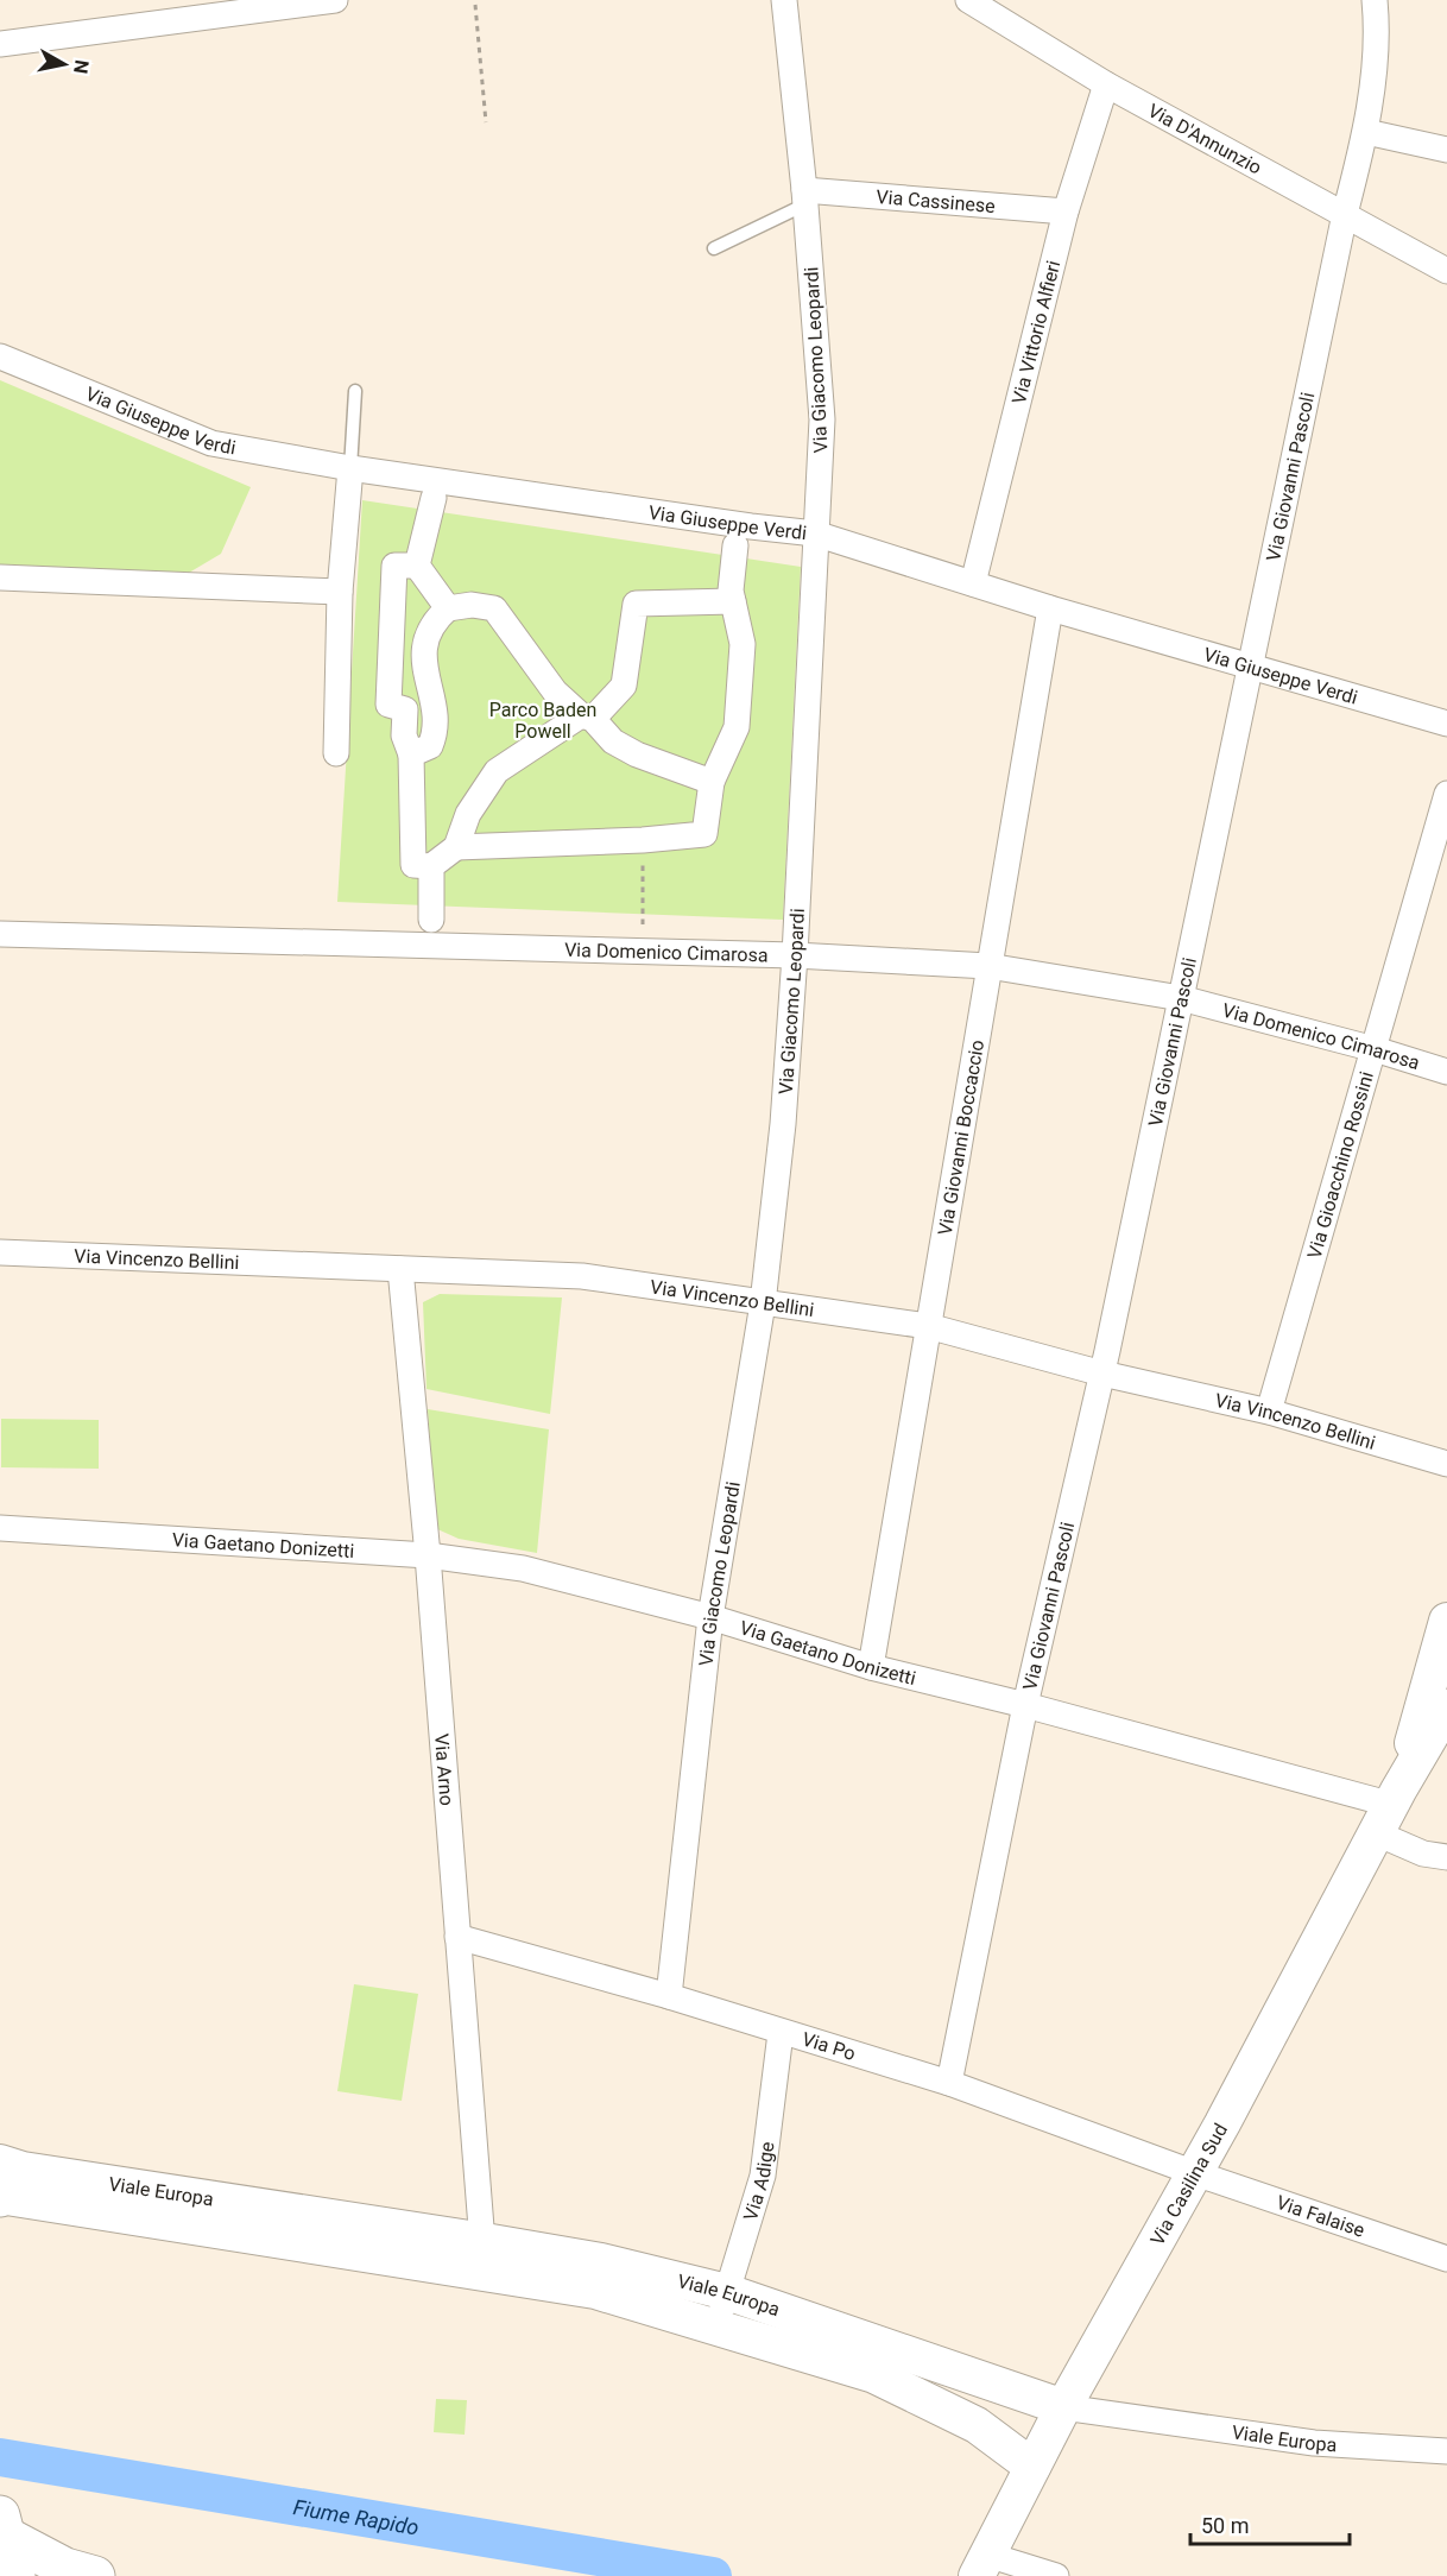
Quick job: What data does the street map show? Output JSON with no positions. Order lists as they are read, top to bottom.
{
  "streets": {
    "street": [
      "Via D'Annunzio",
      "Via Cassinese",
      "Via Vittorio Alfieri",
      "Via Giacomo Leopardi",
      "Via Giuseppe Verdi",
      "Via Giovanni Pascoli",
      "Via Domenico Cimarosa",
      "Via Giovanni Boccaccio",
      "Via Gioacchino Rossini",
      "Via Vincenzo Bellini",
      "Via Gaetano Donizetti",
      "Via Arno",
      "Via Po",
      "Via Adige",
      "Via Casilina Sud",
      "Viale Europa",
      "Via Falaise"
    ]
  },
  "crossings": [
    ["Via D'Annunzio", "Via Vittorio Alfieri"],
    ["Via D'Annunzio", "Via Giovanni Pascoli"],
    ["Via Cassinese", "Via Vittorio Alfieri"],
    ["Via Cassinese", "Via Giacomo Leopardi"],
    ["Via Vittorio Alfieri", "Via Giuseppe Verdi"],
    ["Via Giacomo Leopardi", "Via Giuseppe Verdi"],
    ["Via Giacomo Leopardi", "Via Domenico Cimarosa"],
    ["Via Giacomo Leopardi", "Via Vincenzo Bellini"],
    ["Via Giacomo Leopardi", "Via Gaetano Donizetti"],
    ["Via Giacomo Leopardi", "Via Po"],
    ["Via Giuseppe Verdi", "Via Giovanni Pascoli"],
    ["Via Giuseppe Verdi", "Via Giovanni Boccaccio"],
    ["Via Giovanni Pascoli", "Via Domenico Cimarosa"],
    ["Via Giovanni Pascoli", "Via Vincenzo Bellini"],
    ["Via Giovanni Pascoli", "Via Gaetano Donizetti"],
    ["Via Giovanni Pascoli", "Via Po"],
    ["Via Domenico Cimarosa", "Via Giovanni Boccaccio"],
    ["Via Domenico Cimarosa", "Via Gioacchino Rossini"],
    ["Via Giovanni Boccaccio", "Via Vincenzo Bellini"],
    ["Via Giovanni Boccaccio", "Via Gaetano Donizetti"],
    ["Via Gioacchino Rossini", "Via Vincenzo Bellini"],
    ["Via Vincenzo Bellini", "Via Arno"],
    ["Via Gaetano Donizetti", "Via Arno"],
    ["Via Gaetano Donizetti", "Via Casilina Sud"],
    ["Via Arno", "Via Po"],
    ["Via Arno", "Viale Europa"],
    ["Via Po", "Via Adige"],
    ["Via Po", "Via Casilina Sud"],
    ["Via Po", "Via Falaise"],
    ["Via Adige", "Viale Europa"],
    ["Via Casilina Sud", "Viale Europa"],
    ["Via Casilina Sud", "Via Falaise"]
  ],
  "water": ["Fiume Rapido"],
  "parks": ["Parco Baden Powell"],
  "scale_bar": "50 m",
  "north": "right"
}
